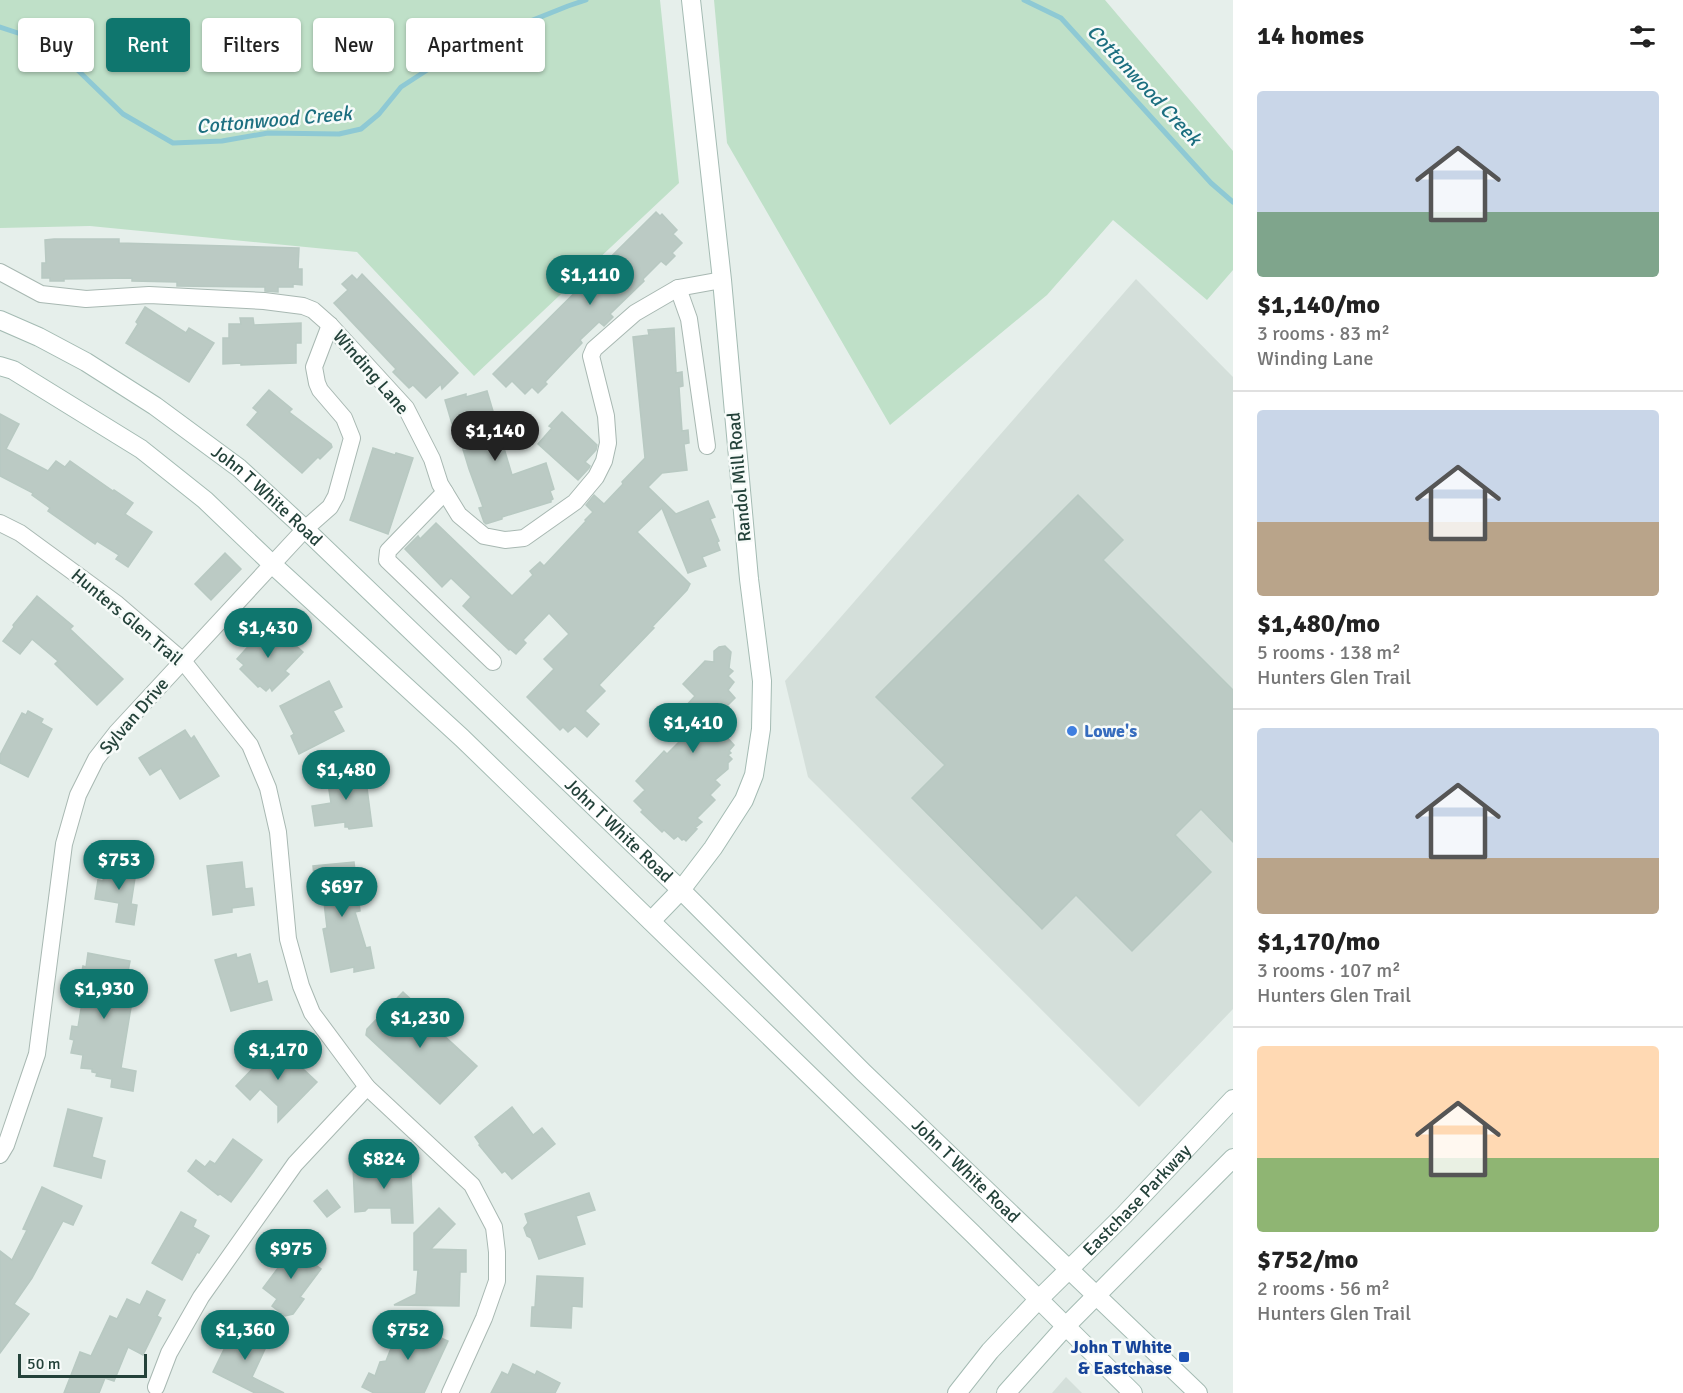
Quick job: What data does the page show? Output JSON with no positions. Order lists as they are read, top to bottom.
{
  "streets": {
    "street": [
      "Winding Lane",
      "Randol Mill Road",
      "John T White Road",
      "Hunters Glen Trail",
      "Sylvan Drive",
      "Eastchase Parkway"
    ]
  },
  "crossings": [
    ["Winding Lane", "Randol Mill Road"],
    ["Winding Lane", "Sylvan Drive"],
    ["Randol Mill Road", "John T White Road"],
    ["John T White Road", "Sylvan Drive"],
    ["John T White Road", "Eastchase Parkway"],
    ["Hunters Glen Trail", "Sylvan Drive"]
  ],
  "water": ["Cottonwood Creek"],
  "places": {
    "other": ["Lowe's"],
    "transit": ["John T White & Eastchase"]
  },
  "scale_bar": "50 m",
  "page": {
    "heading": "14 homes",
    "chip": [
      "Buy",
      "Rent",
      "Filters",
      "New",
      "Apartment"
    ],
    "list": [
      {
        "name": "$1,140/mo",
        "note": "3 rooms · 83 m² · Winding Lane"
      },
      {
        "name": "$1,480/mo",
        "note": "5 rooms · 138 m² · Hunters Glen Trail"
      },
      {
        "name": "$1,170/mo",
        "note": "3 rooms · 107 m² · Hunters Glen Trail"
      },
      {
        "name": "$752/mo",
        "note": "2 rooms · 56 m² · Hunters Glen Trail"
      }
    ],
    "price": [
      "$1,110",
      "$1,140",
      "$1,430",
      "$1,410",
      "$1,480",
      "$753",
      "$697",
      "$1,930",
      "$1,230",
      "$1,170",
      "$824",
      "$975",
      "$1,360",
      "$752"
    ],
    "scale": "50 m"
  }
}
